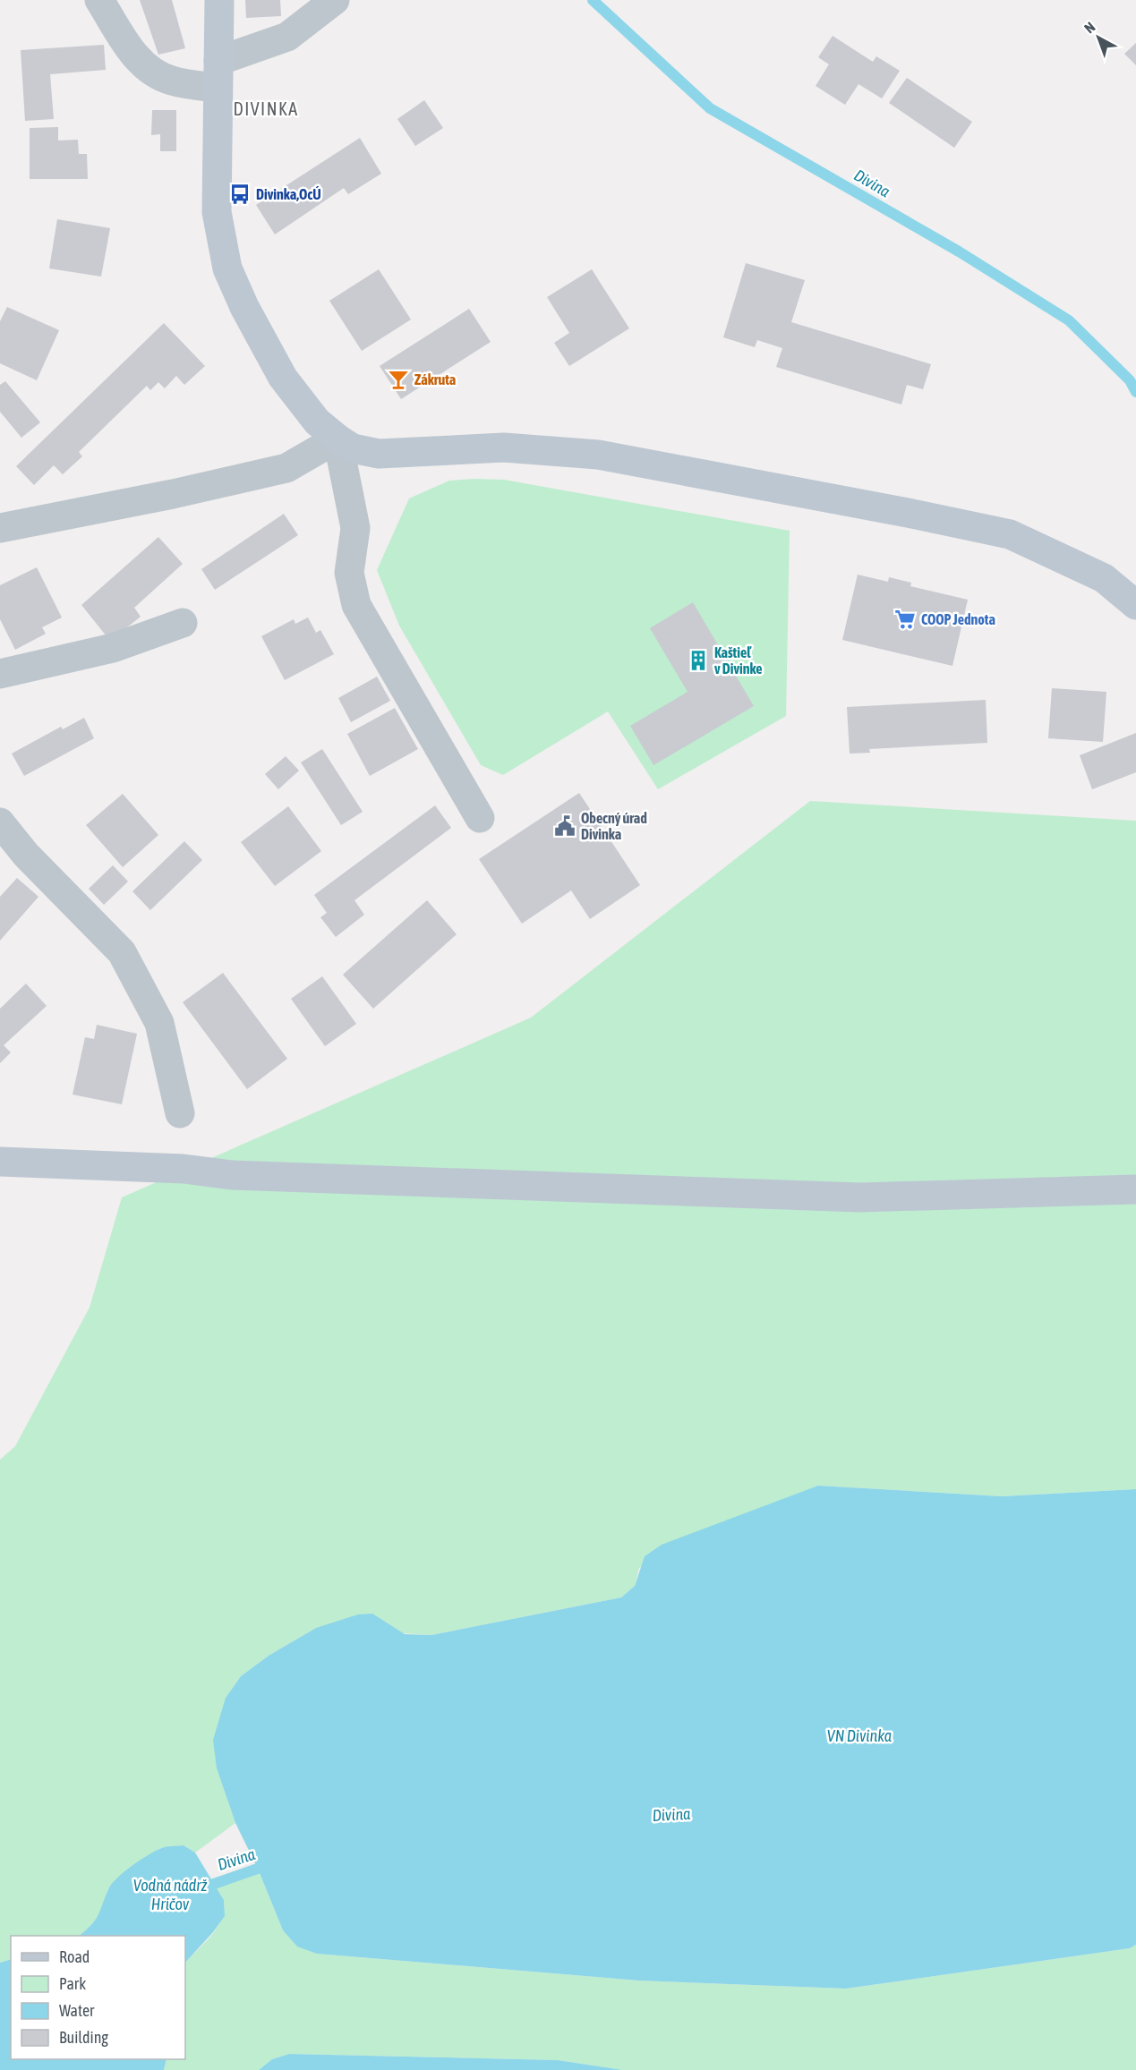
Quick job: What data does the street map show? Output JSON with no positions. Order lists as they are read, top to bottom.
{
  "districts": ["DIVINKA"],
  "water": ["Divina", "VN Divinka", "Vodná nádrž Hričov"],
  "places": {
    "bus stop": ["Divinka,OcÚ"],
    "bar": ["Zákruta"],
    "supermarket": ["COOP Jednota"],
    "building": ["Kaštieľ v Divinke"],
    "public building": ["Obecný úrad Divinka"]
  },
  "legend": [
    "Road",
    "Park",
    "Water",
    "Building"
  ],
  "north": "top left"
}
